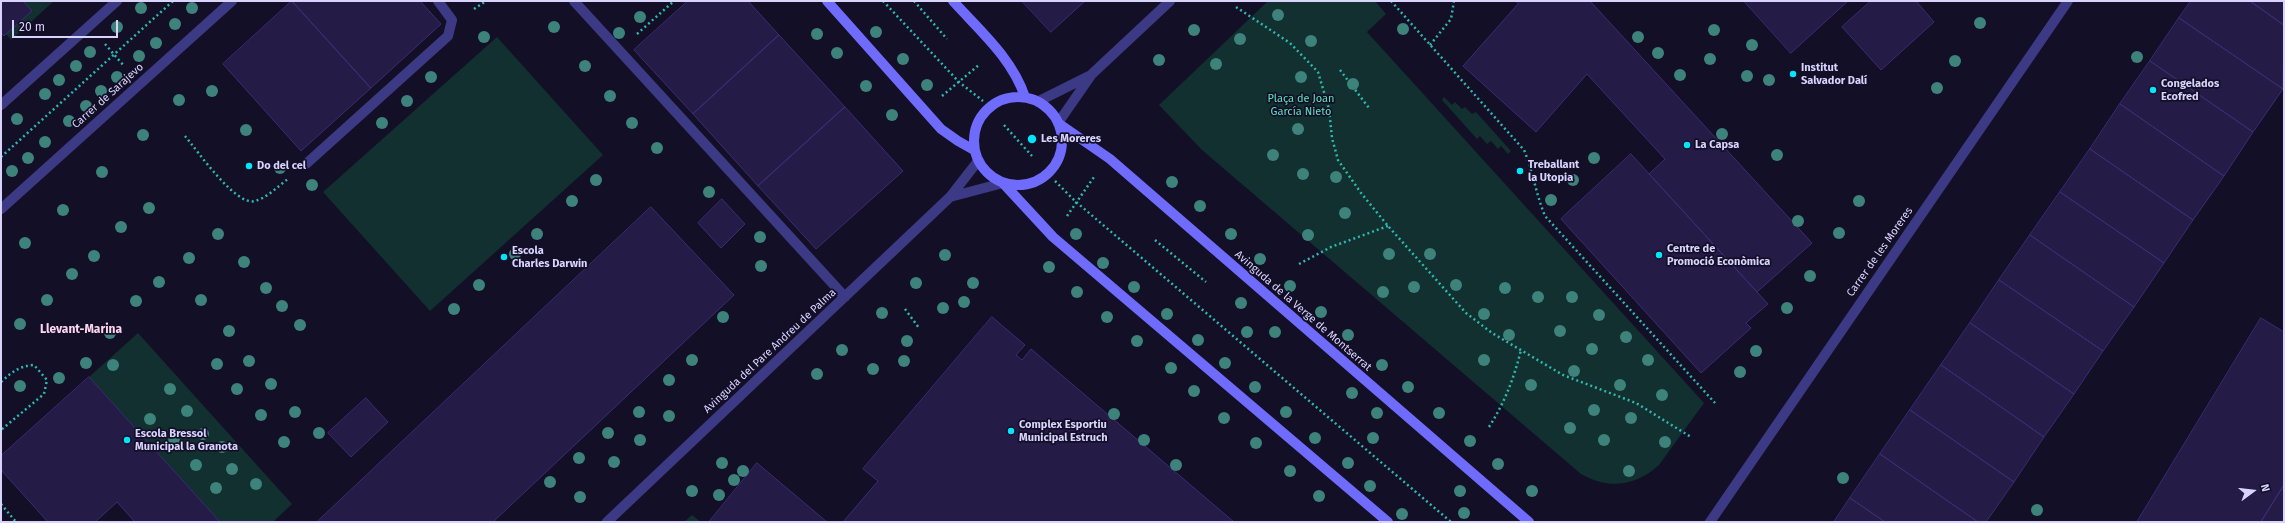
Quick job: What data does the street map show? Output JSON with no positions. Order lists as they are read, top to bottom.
{
  "streets": {
    "street": [
      "Carrer de Sarajevo",
      "Carrer de les Moreres",
      "Avinguda de la Verge de Montserrat",
      "Avinguda del Pare Andreu de Palma"
    ]
  },
  "crossings": [
    ["Avinguda de la Verge de Montserrat", "Avinguda del Pare Andreu de Palma"]
  ],
  "districts": ["Llevant-Marina"],
  "parks": ["Plaça de Joan García Nieto"],
  "places": [
    "Institut Salvador Dalí",
    "Congelados Ecofred",
    "Les Moreres",
    "La Capsa",
    "Do del cel",
    "Treballant la Utopia",
    "Centre de Promoció Econòmica",
    "Escola Charles Darwin",
    "Complex Esportiu Municipal Estruch",
    "Escola Bressol Municipal la Granota"
  ],
  "scale_bar": "20 m",
  "north": "right"
}
